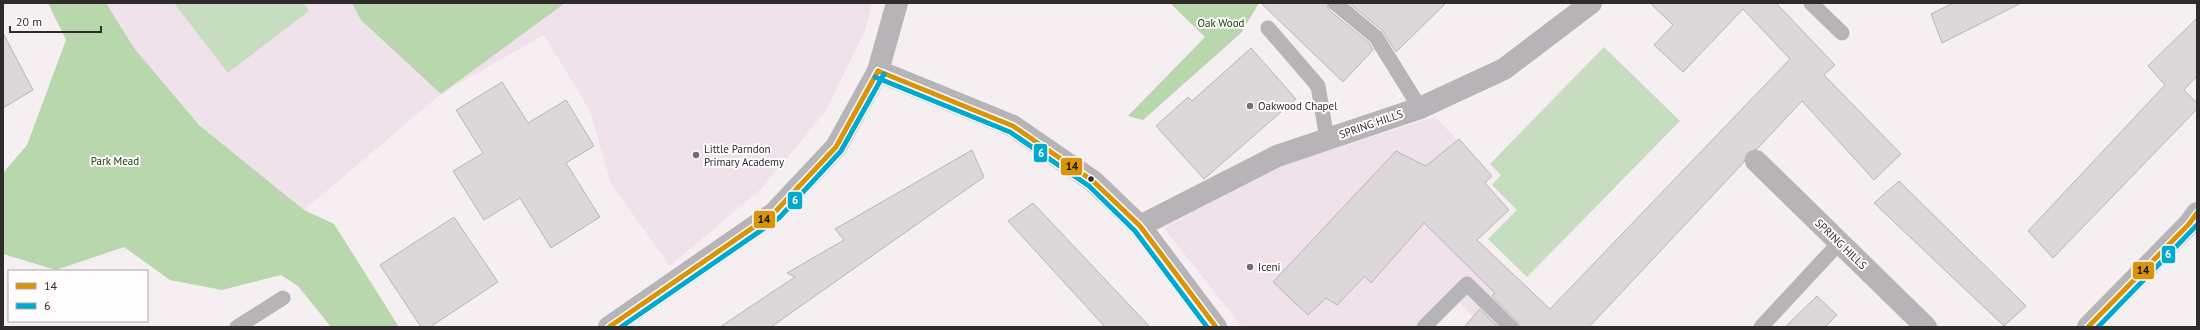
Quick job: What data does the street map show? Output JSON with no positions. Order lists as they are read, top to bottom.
{
  "streets": {
    "street": ["SPRING HILLS"]
  },
  "parks": ["Oak Wood", "Park Mead"],
  "places": ["Oakwood Chapel", "Little Parndon Primary Academy", "Iceni"],
  "lines": ["transit line 14", "transit line 6"],
  "legend": ["14", "6"],
  "scale_bar": "20 m"
}
